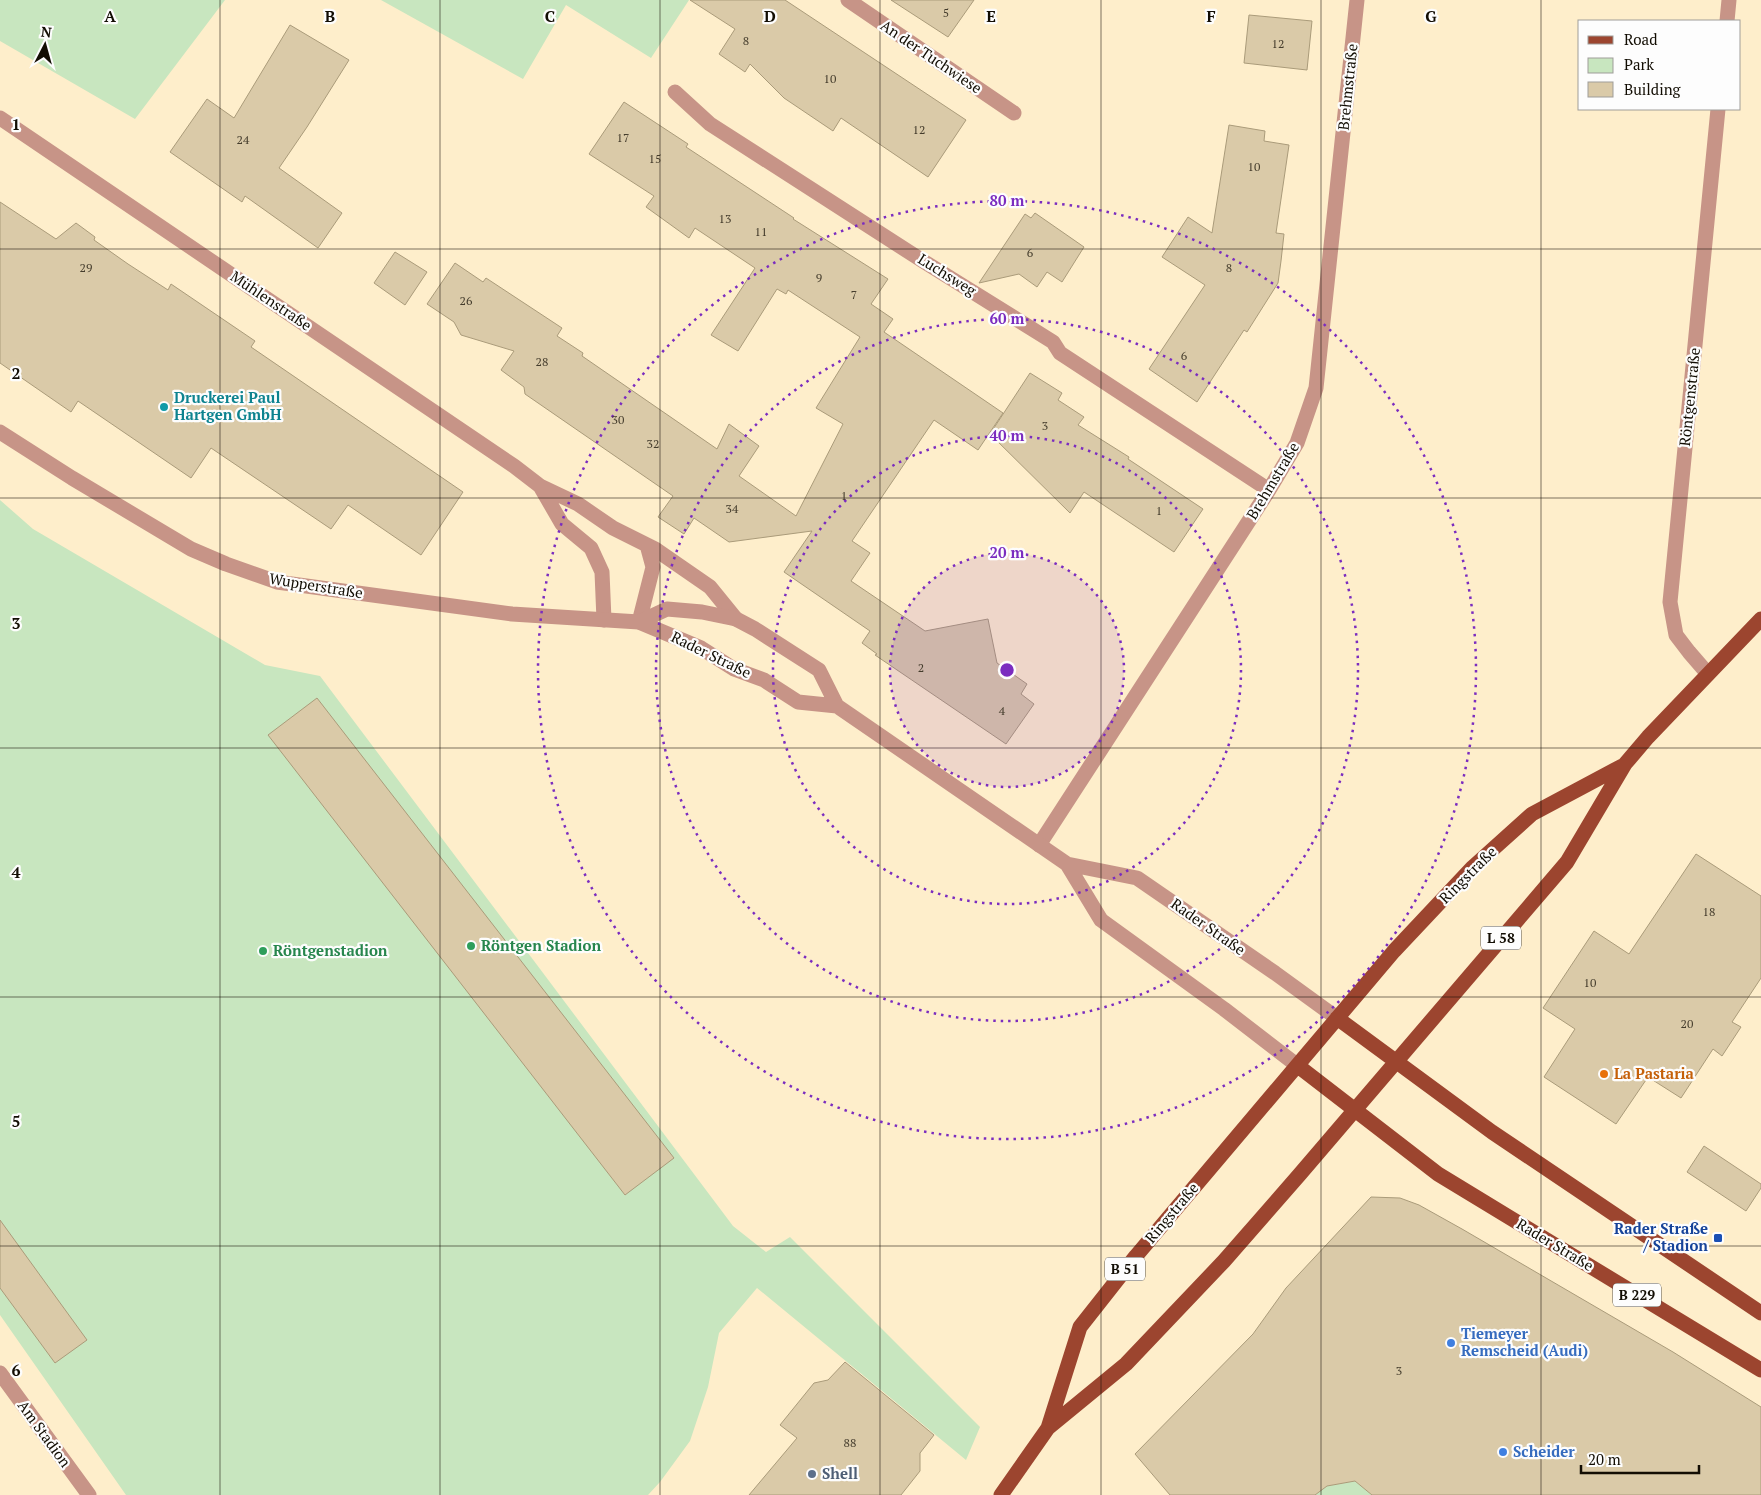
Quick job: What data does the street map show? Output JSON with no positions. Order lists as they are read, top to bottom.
{
  "streets": {
    "main road": [
      "Rader Straße",
      "Ringstraße",
      "L 58",
      "B 51",
      "B 229"
    ],
    "street": [
      "An der Tuchwiese",
      "Brehmstraße",
      "Luchsweg",
      "Mühlenstraße",
      "Röntgenstraße",
      "Wupperstraße",
      "Am Stadion"
    ]
  },
  "crossings": [
    ["Brehmstraße", "Luchsweg"],
    ["Brehmstraße", "Rader Straße"],
    ["Mühlenstraße", "Wupperstraße"],
    ["Mühlenstraße", "Rader Straße"],
    ["Röntgenstraße", "Ringstraße"],
    ["Wupperstraße", "Rader Straße"],
    ["Rader Straße", "Ringstraße"],
    ["Rader Straße", "B 51"],
    ["Rader Straße", "B 229"],
    ["Ringstraße", "B 51"],
    ["Ringstraße", "B 229"],
    ["B 51", "B 229"]
  ],
  "places": {
    "other": [
      "Druckerei Paul Hartgen GmbH",
      "Röntgen Stadion",
      "Röntgenstadion",
      "La Pastaria",
      "Tiemeyer Remscheid (Audi)",
      "Scheider",
      "Shell"
    ],
    "transit": ["Rader Straße / Stadion"]
  },
  "house_numbers": [
    "5",
    "8",
    "12",
    "10",
    "12",
    "17",
    "24",
    "15",
    "10",
    "13",
    "11",
    "6",
    "29",
    "8",
    "9",
    "7",
    "26",
    "6",
    "28",
    "30",
    "3",
    "32",
    "1",
    "34",
    "1",
    "2",
    "4",
    "18",
    "10",
    "20",
    "3",
    "88"
  ],
  "legend": ["Road", "Park", "Building"],
  "scale_bar": "20 m",
  "north": "top",
  "grid": {
    "columns": [
      "A",
      "B",
      "C",
      "D",
      "E",
      "F",
      "G"
    ],
    "rows": [
      "1",
      "2",
      "3",
      "4",
      "5",
      "6"
    ]
  },
  "rings": [
    "80 m",
    "60 m",
    "40 m",
    "20 m"
  ]
}
